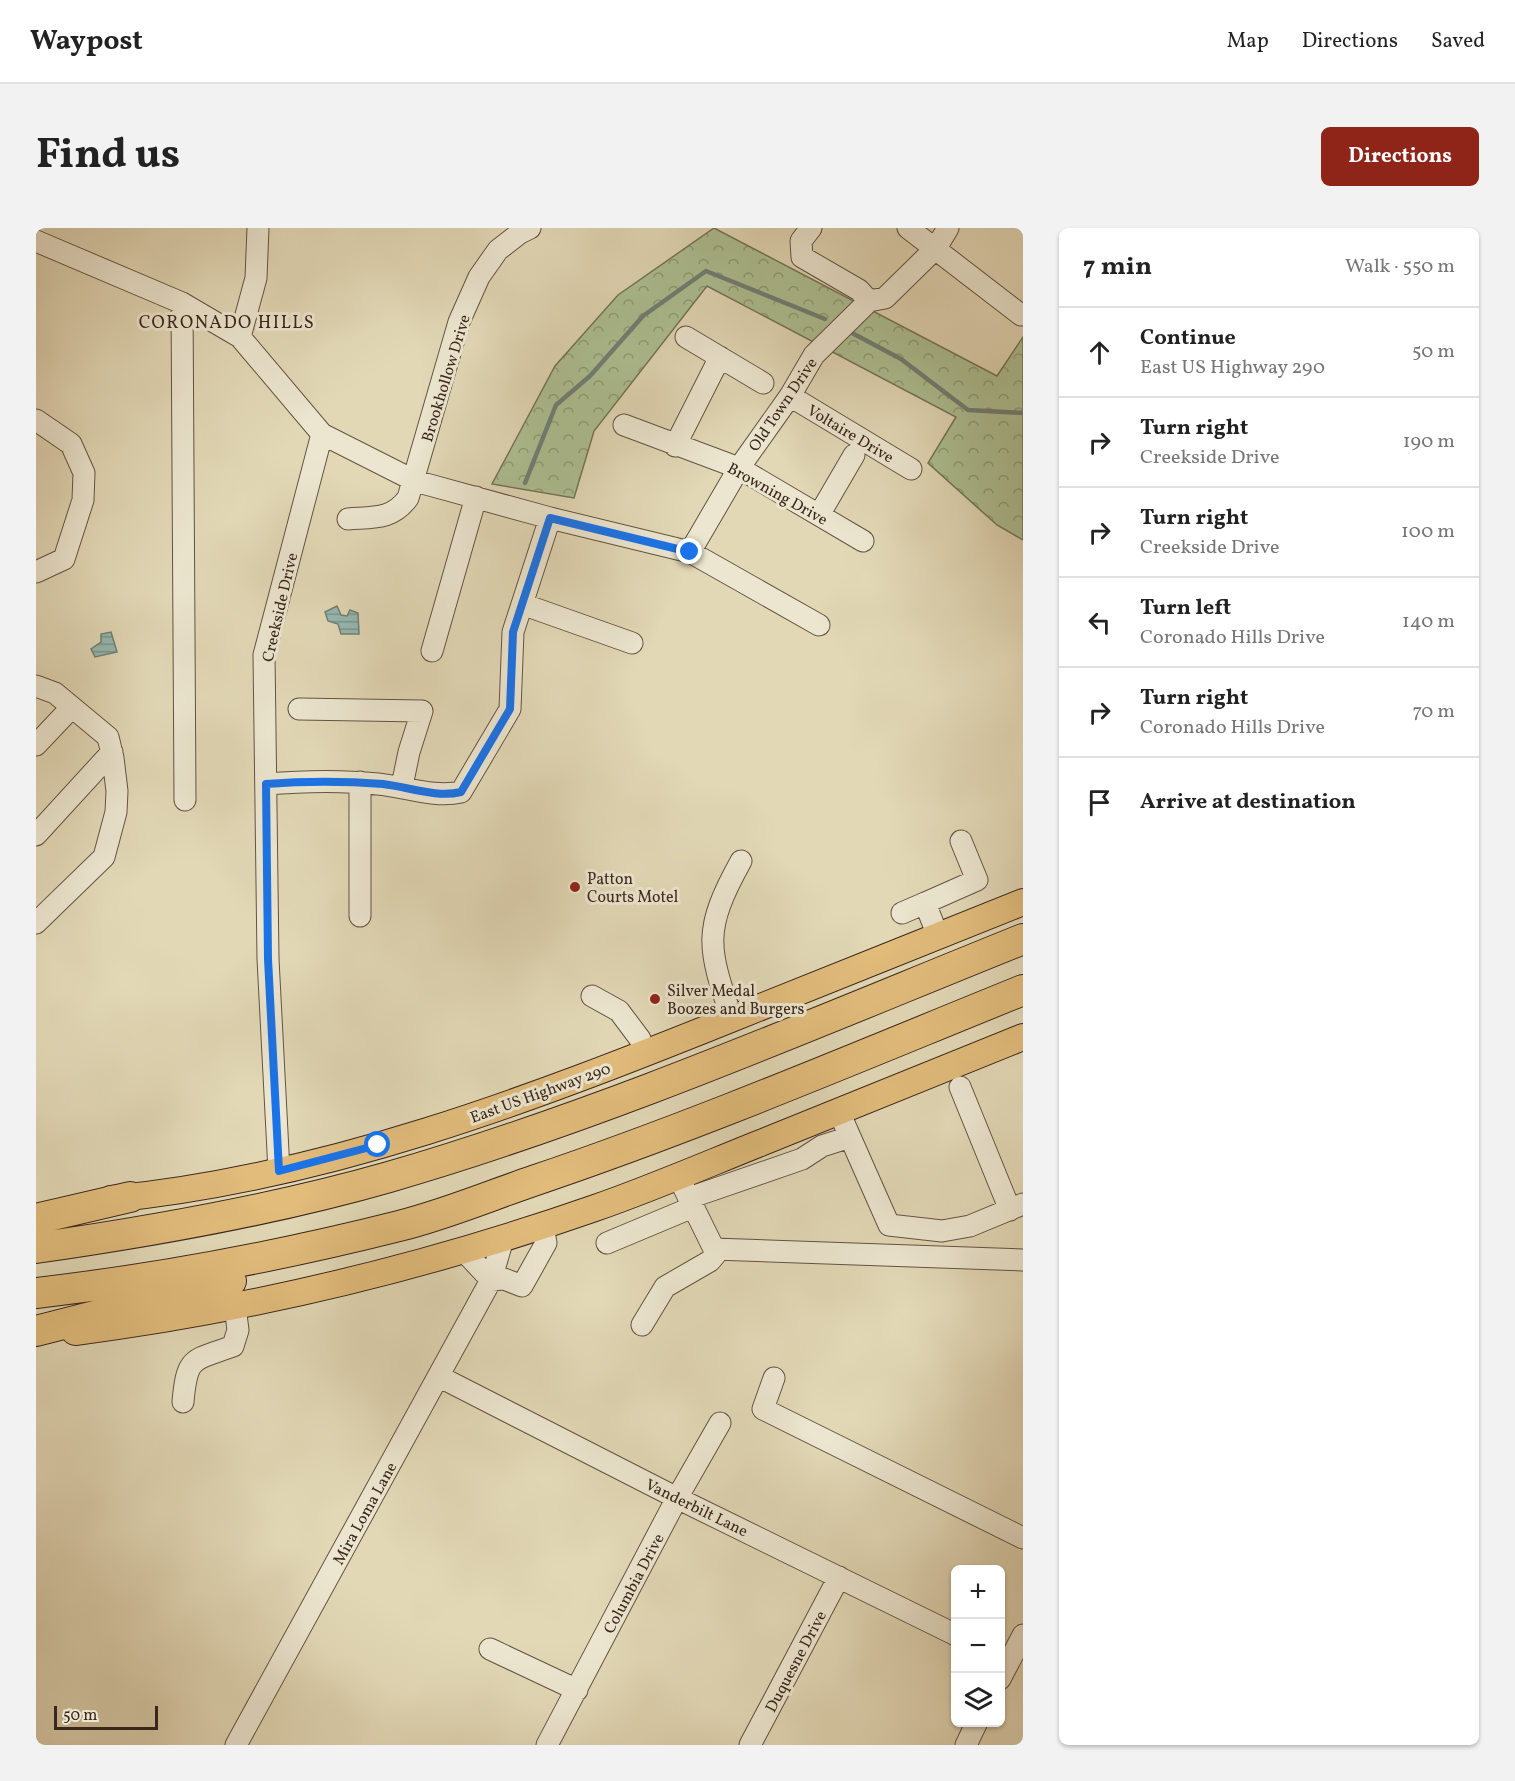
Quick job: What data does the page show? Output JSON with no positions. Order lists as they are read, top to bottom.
{
  "streets": {
    "main road": ["East US Highway 290"],
    "street": [
      "Brookhollow Drive",
      "Old Town Drive",
      "Voltaire Drive",
      "Browning Drive",
      "Creekside Drive",
      "Vanderbilt Lane",
      "Mira Loma Lane",
      "Columbia Drive",
      "Duquesne Drive"
    ]
  },
  "crossings": [
    ["Old Town Drive", "Voltaire Drive"],
    ["Old Town Drive", "Browning Drive"],
    ["Creekside Drive", "East US Highway 290"],
    ["Vanderbilt Lane", "Mira Loma Lane"],
    ["Vanderbilt Lane", "Columbia Drive"],
    ["Vanderbilt Lane", "Duquesne Drive"]
  ],
  "districts": ["CORONADO HILLS"],
  "places": ["Patton Courts Motel", "Silver Medal Boozes and Burgers"],
  "scale_bar": "50 m",
  "page": {
    "header": "Waypost",
    "nav": ["Map", "Directions", "Saved"],
    "title": "Find us",
    "buttons": "Directions",
    "heading": ["7 min", "Walk · 550 m"],
    "list": [
      ["Continue", "East US Highway 290", "50 m"],
      ["Turn right", "Creekside Drive", "190 m"],
      ["Turn right", "Creekside Drive", "100 m"],
      ["Turn left", "Coronado Hills Drive", "140 m"],
      ["Turn right", "Coronado Hills Drive", "70 m"],
      "Arrive at destination"
    ],
    "map_buttons": ["+", "−"],
    "scale": "50 m"
  }
}
